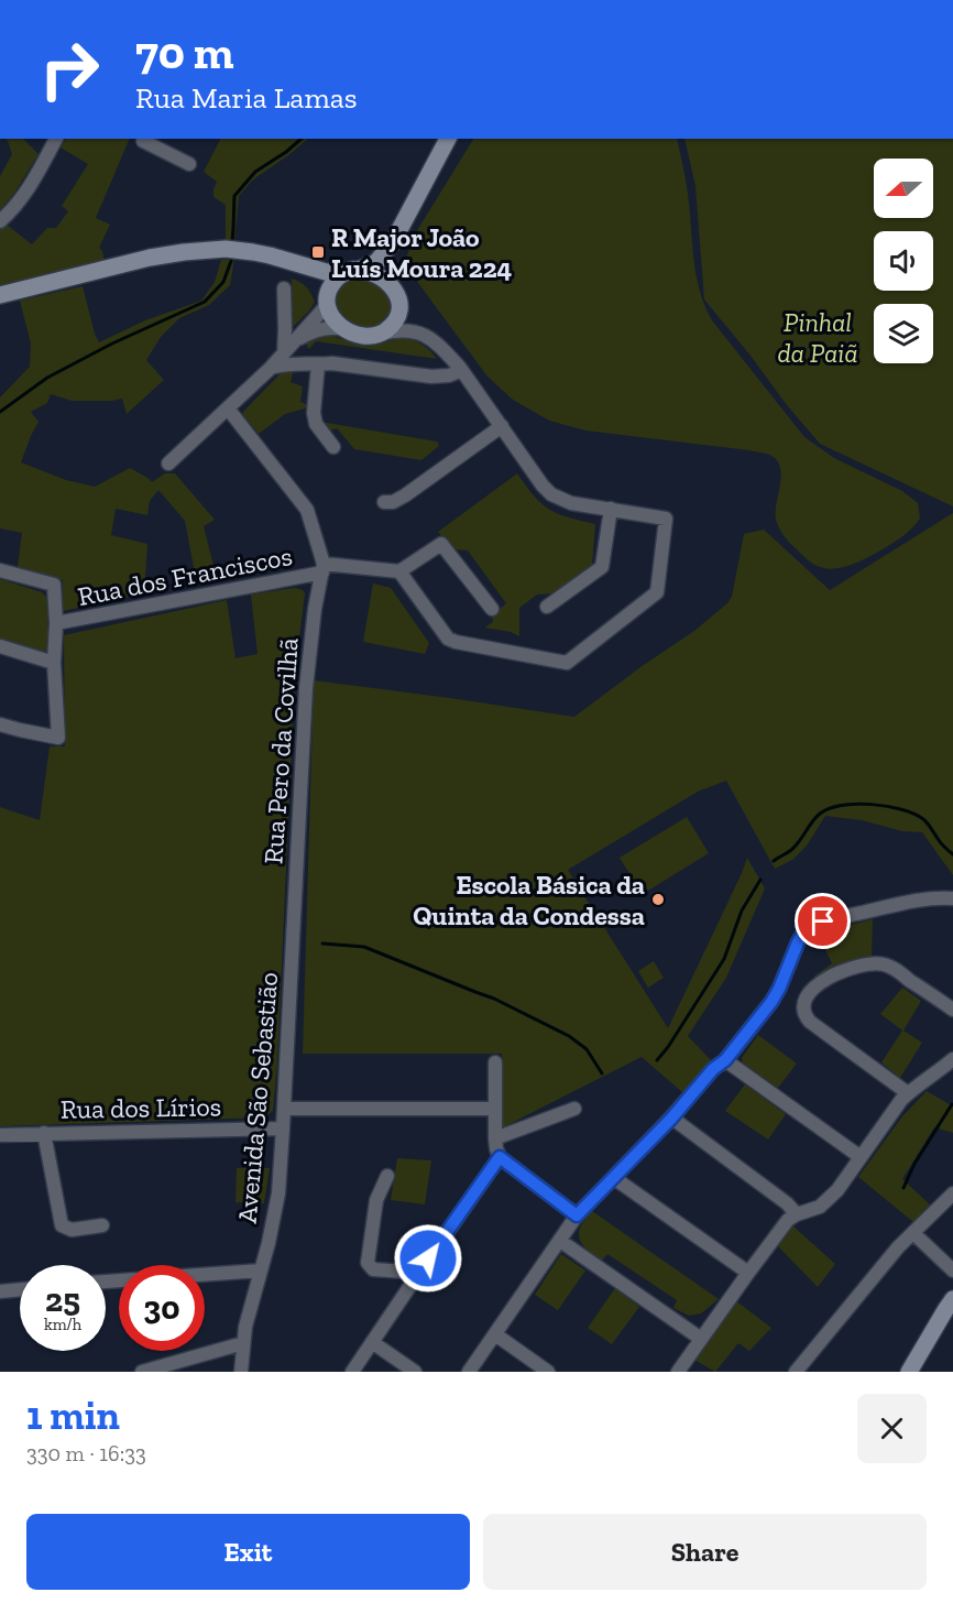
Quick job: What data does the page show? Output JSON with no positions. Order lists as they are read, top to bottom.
{
  "streets": {
    "street": [
      "Rua dos Franciscos",
      "Rua Pero da Covilhã",
      "Avenida São Sebastião",
      "Rua dos Lírios"
    ]
  },
  "crossings": [
    ["Rua dos Franciscos", "Rua Pero da Covilhã"],
    ["Rua Pero da Covilhã", "Avenida São Sebastião"],
    ["Avenida São Sebastião", "Rua dos Lírios"]
  ],
  "parks": ["Pinhal da Paiã"],
  "places": {
    "transit": ["R Major João Luís Moura 224"],
    "other": ["Escola Básica da Quinta da Condessa"]
  },
  "north": "left",
  "page": {
    "turn": ["70 m", "Rua Maria Lamas"],
    "speed": "25 km/h",
    "limit": "30",
    "heading": ["1 min", "330 m · 16:33"],
    "buttons": ["Exit", "Share"]
  }
}
